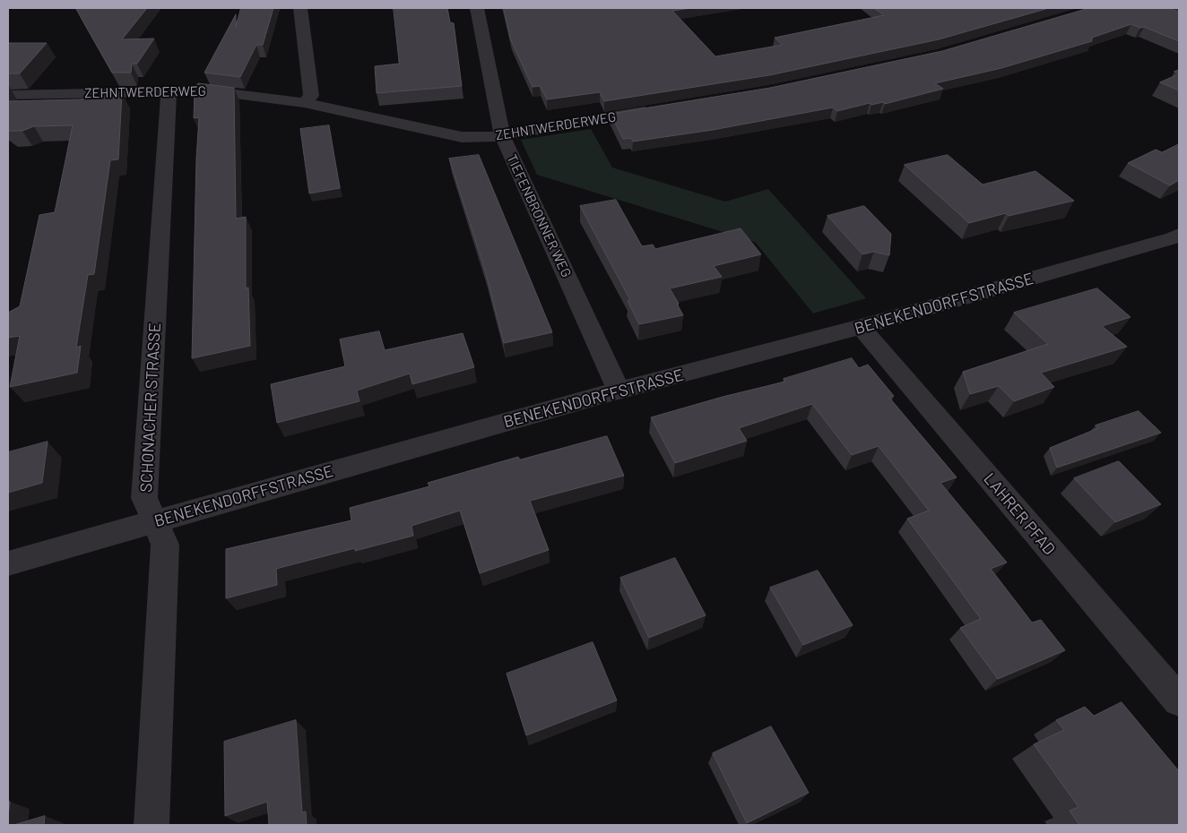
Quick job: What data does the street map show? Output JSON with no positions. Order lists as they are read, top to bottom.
{
  "streets": {
    "street": [
      "ZEHNTWERDERWEG",
      "TIEFENBRONNER WEG",
      "BENEKENDORFFSTRASSE",
      "SCHONACHER STRASSE",
      "LAHRER PFAD"
    ]
  },
  "crossings": [
    ["ZEHNTWERDERWEG", "TIEFENBRONNER WEG"],
    ["ZEHNTWERDERWEG", "SCHONACHER STRASSE"],
    ["TIEFENBRONNER WEG", "BENEKENDORFFSTRASSE"],
    ["BENEKENDORFFSTRASSE", "SCHONACHER STRASSE"],
    ["BENEKENDORFFSTRASSE", "LAHRER PFAD"]
  ]
}
